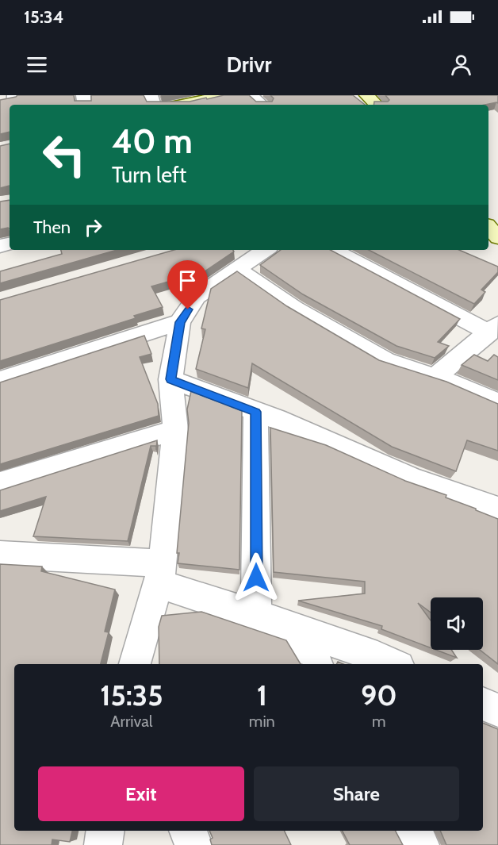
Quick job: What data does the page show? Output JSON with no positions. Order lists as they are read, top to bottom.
{
  "page": {
    "status": "15:34",
    "header": "Drivr",
    "turn": ["40 m", "Turn left"],
    "then": "Then",
    "eta": [
      "15:35",
      "Arrival",
      "1",
      "min",
      "90",
      "m"
    ],
    "buttons": ["Exit", "Share"]
  }
}
